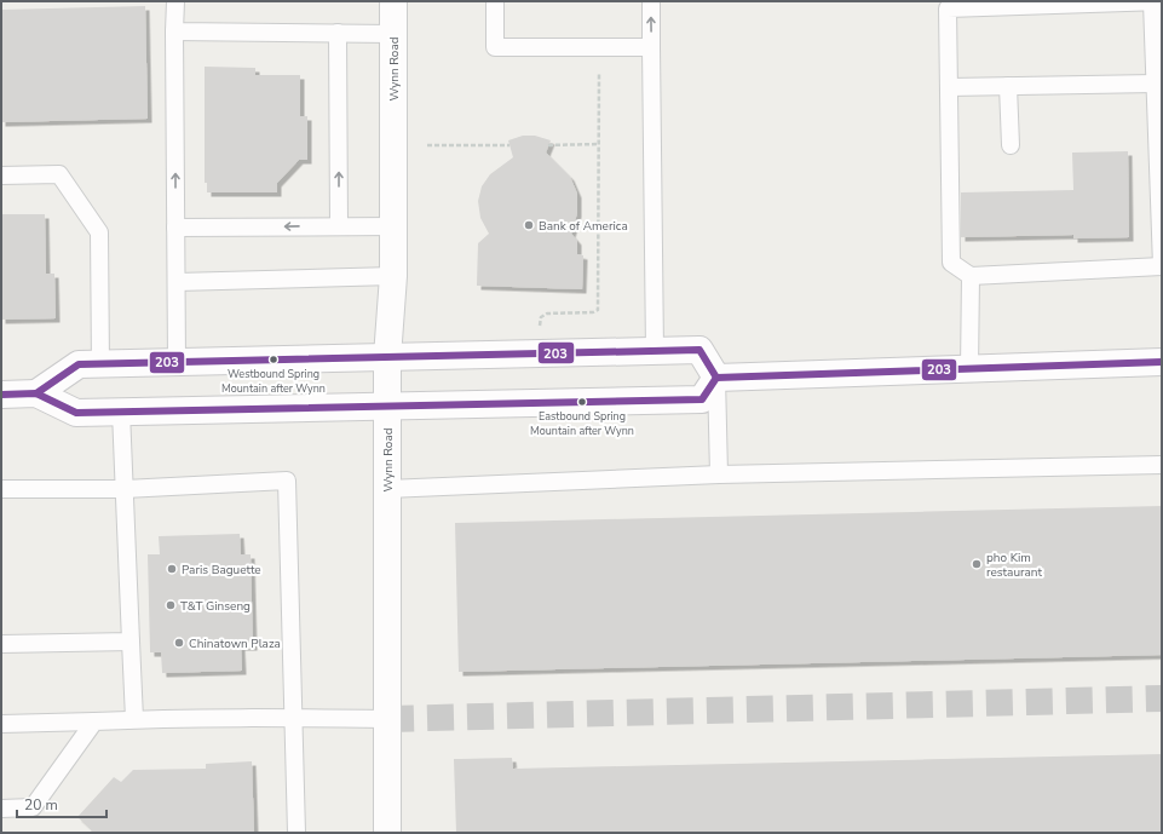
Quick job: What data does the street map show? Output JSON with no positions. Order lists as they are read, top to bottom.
{
  "streets": {
    "main road": ["Wynn Road"]
  },
  "places": [
    "Bank of America",
    "Westbound Spring Mountain after Wynn",
    "Eastbound Spring Mountain after Wynn",
    "pho Kim restaurant",
    "Paris Baguette",
    "T&T Ginseng",
    "Chinatown Plaza"
  ],
  "lines": ["transit line 203"],
  "scale_bar": "20 m"
}
